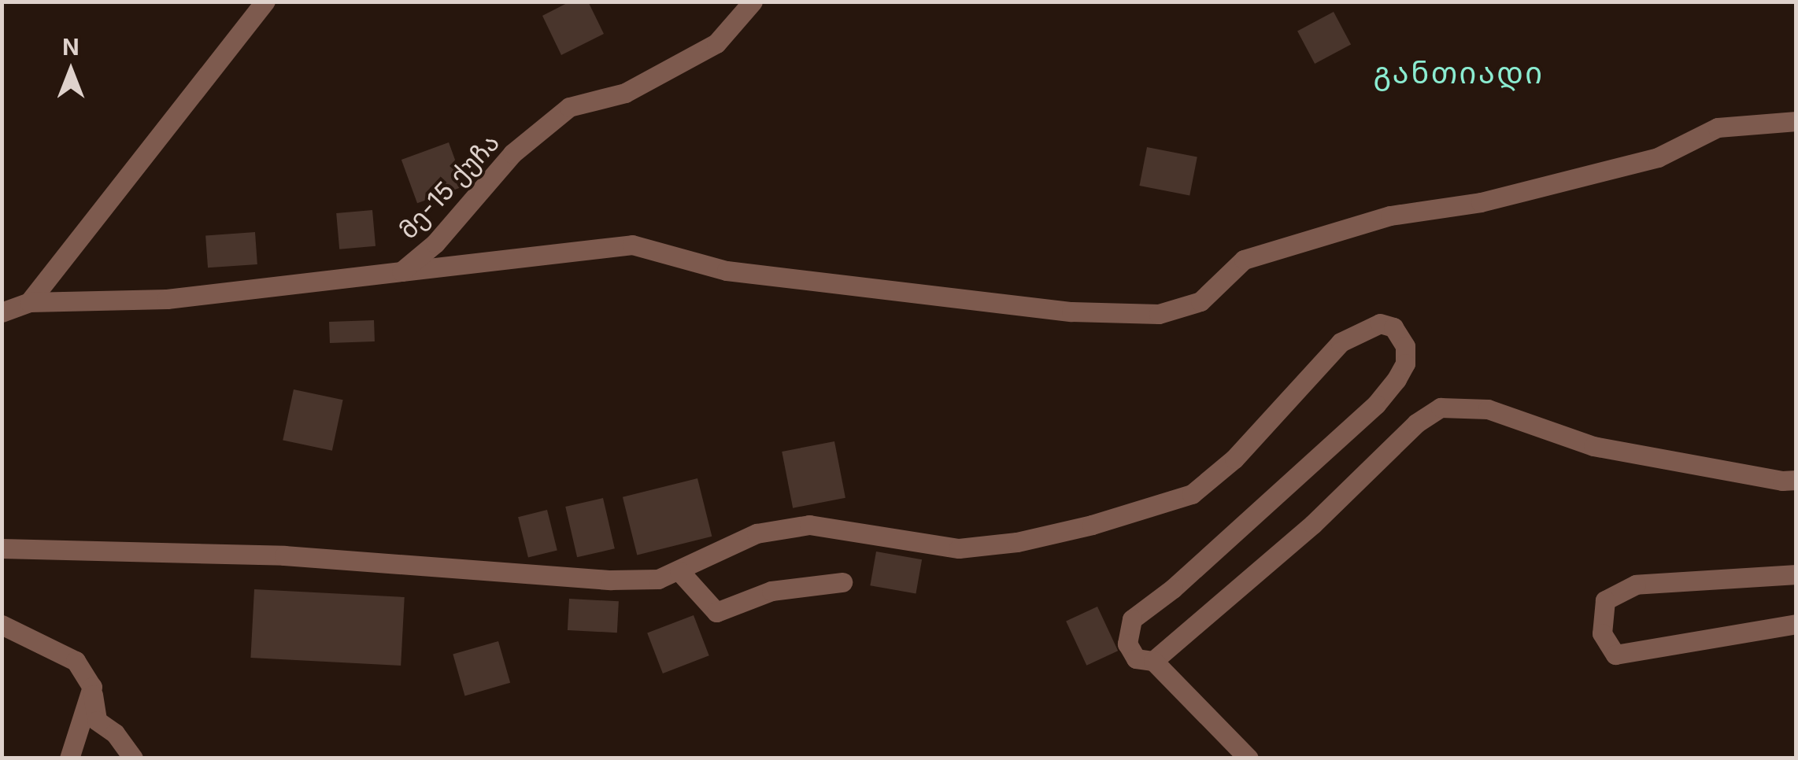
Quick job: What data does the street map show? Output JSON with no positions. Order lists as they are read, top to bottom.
{
  "streets": {
    "street": ["მე-15 ქუჩა"]
  },
  "districts": ["განთიადი"],
  "north": "top"
}
